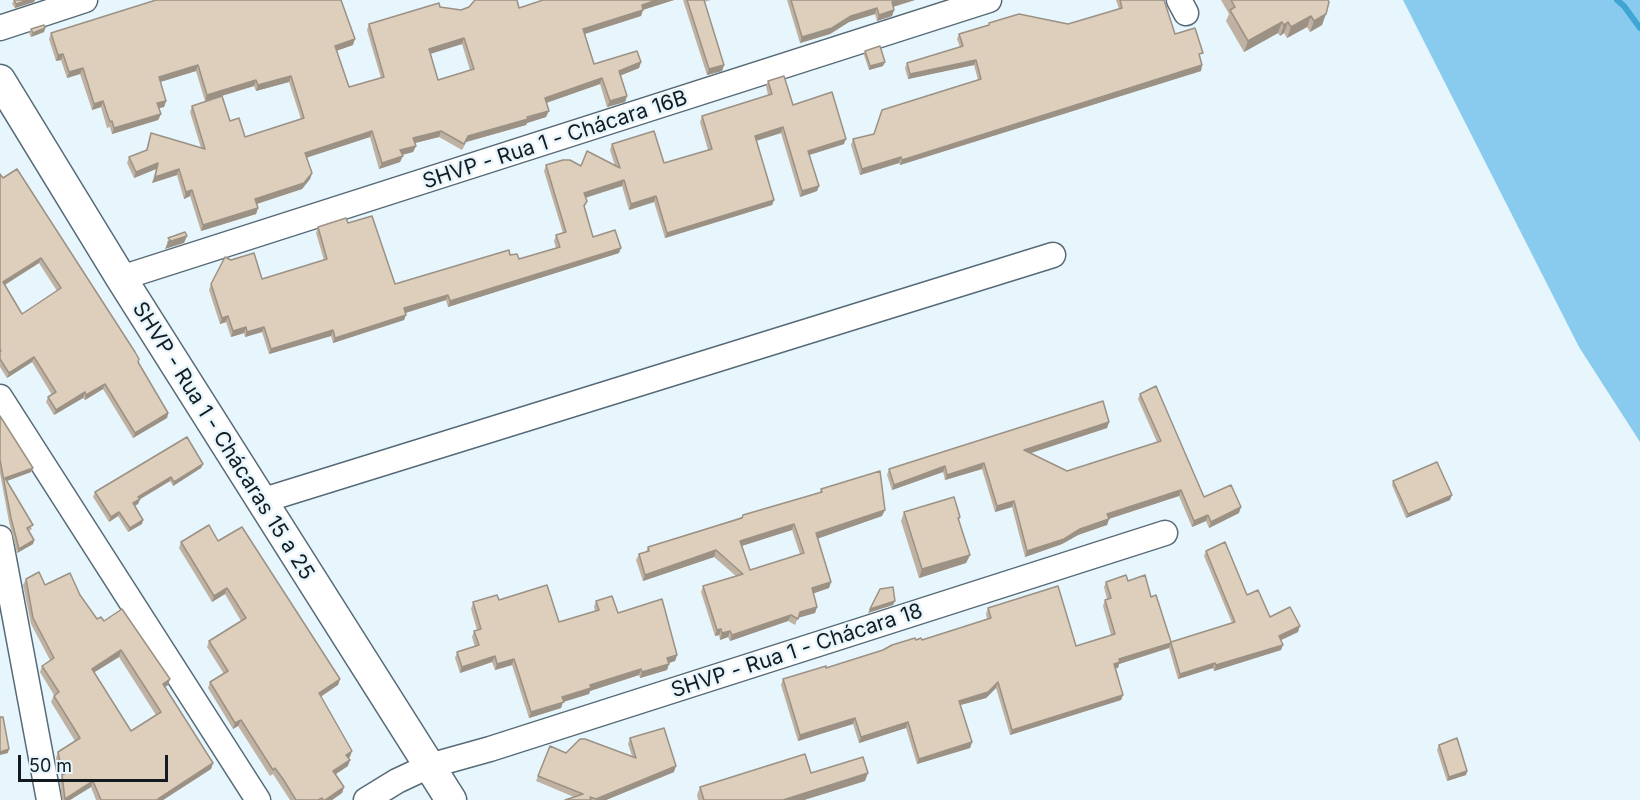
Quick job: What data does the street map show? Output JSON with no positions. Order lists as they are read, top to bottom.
{
  "streets": {
    "street": ["SHVP - Rua 1 - Chácara 16B", "SHVP - Rua 1 - Chácaras 15 a 25", "SHVP - Rua 1 - Chácara 18"]
  },
  "crossings": [
    ["SHVP - Rua 1 - Chácara 16B", "SHVP - Rua 1 - Chácaras 15 a 25"],
    ["SHVP - Rua 1 - Chácaras 15 a 25", "SHVP - Rua 1 - Chácara 18"]
  ],
  "scale_bar": "50 m"
}
